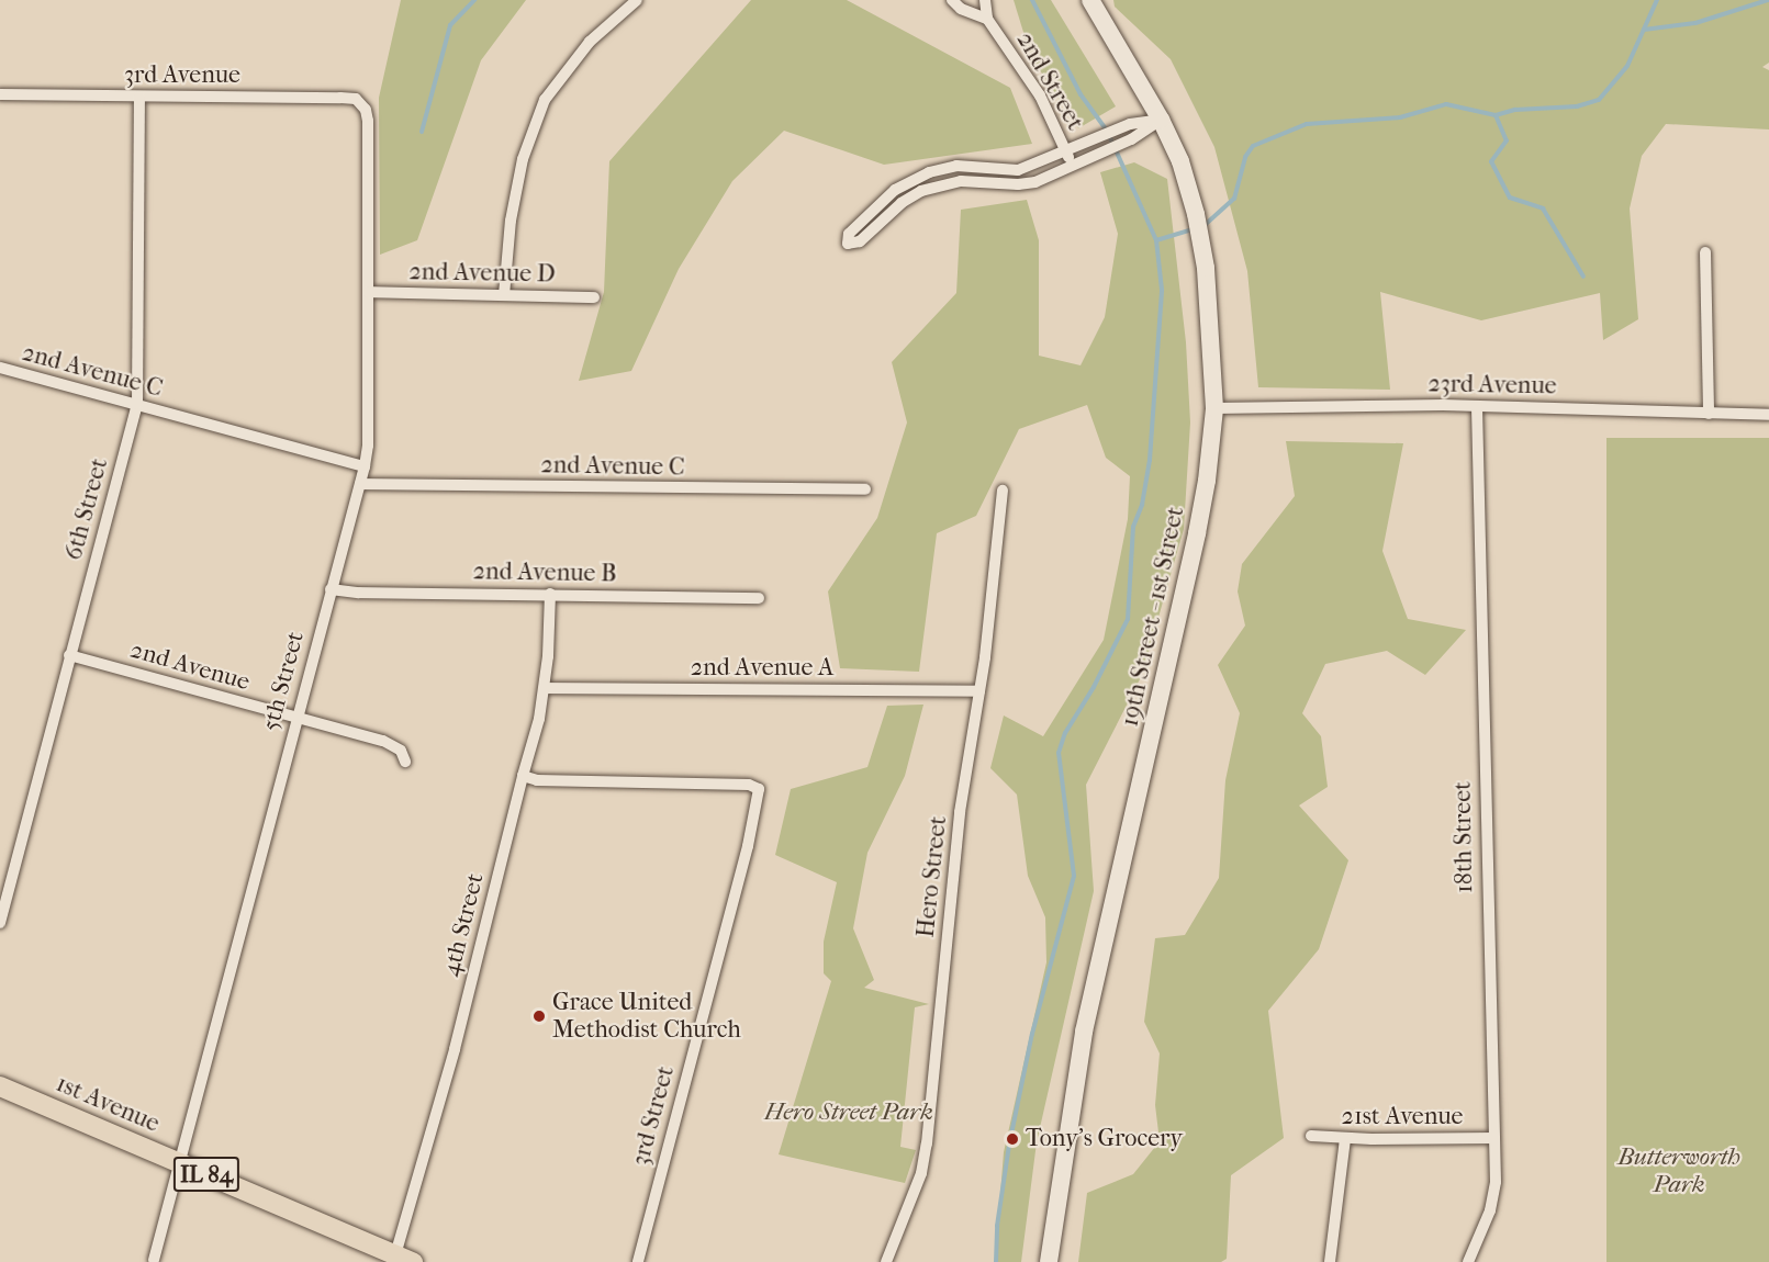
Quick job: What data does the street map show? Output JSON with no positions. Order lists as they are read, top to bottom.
{
  "streets": {
    "main road": ["19th Street - 1st Street", "1st Avenue", "IL 84"],
    "street": [
      "3rd Avenue",
      "2nd Street",
      "2nd Avenue D",
      "2nd Avenue C",
      "23rd Avenue",
      "6th Street",
      "2nd Avenue B",
      "2nd Avenue",
      "2nd Avenue A",
      "5th Street",
      "18th Street",
      "Hero Street",
      "4th Street",
      "3rd Street",
      "21st Avenue"
    ]
  },
  "crossings": [
    ["3rd Avenue", "6th Street"],
    ["3rd Avenue", "5th Street"],
    ["2nd Avenue D", "5th Street"],
    ["2nd Avenue C", "6th Street"],
    ["2nd Avenue C", "5th Street"],
    ["23rd Avenue", "19th Street - 1st Street"],
    ["23rd Avenue", "18th Street"],
    ["6th Street", "2nd Avenue"],
    ["2nd Avenue B", "5th Street"],
    ["2nd Avenue B", "4th Street"],
    ["2nd Avenue", "5th Street"],
    ["2nd Avenue A", "Hero Street"],
    ["2nd Avenue A", "4th Street"],
    ["5th Street", "1st Avenue"],
    ["18th Street", "21st Avenue"],
    ["4th Street", "1st Avenue"],
    ["4th Street", "3rd Street"]
  ],
  "parks": ["Hero Street Park", "Butterworth Park"],
  "places": ["Grace United Methodist Church", "Tony's Grocery"]
}
